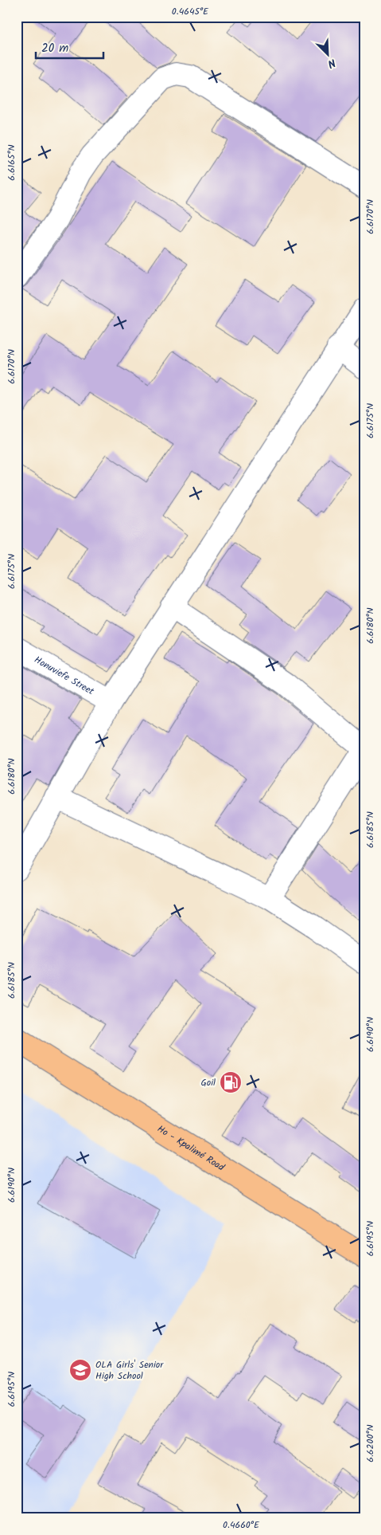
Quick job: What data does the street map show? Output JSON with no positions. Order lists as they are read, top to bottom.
{
  "streets": {
    "main road": ["Ho - Kpalimé Road"],
    "street": ["Honuviefe Street"]
  },
  "places": {
    "fuel station": ["Goil"],
    "school or university": ["OLA Girls' Senior High School"]
  },
  "scale_bar": "20 m",
  "north": "bottom right",
  "coordinates": [
    "0.4645°E",
    "6.6165°N",
    "6.6170°N",
    "6.6175°N",
    "6.6180°N",
    "6.6185°N",
    "6.6190°N",
    "6.6195°N",
    "6.6200°N",
    "0.4660°E"
  ]
}
